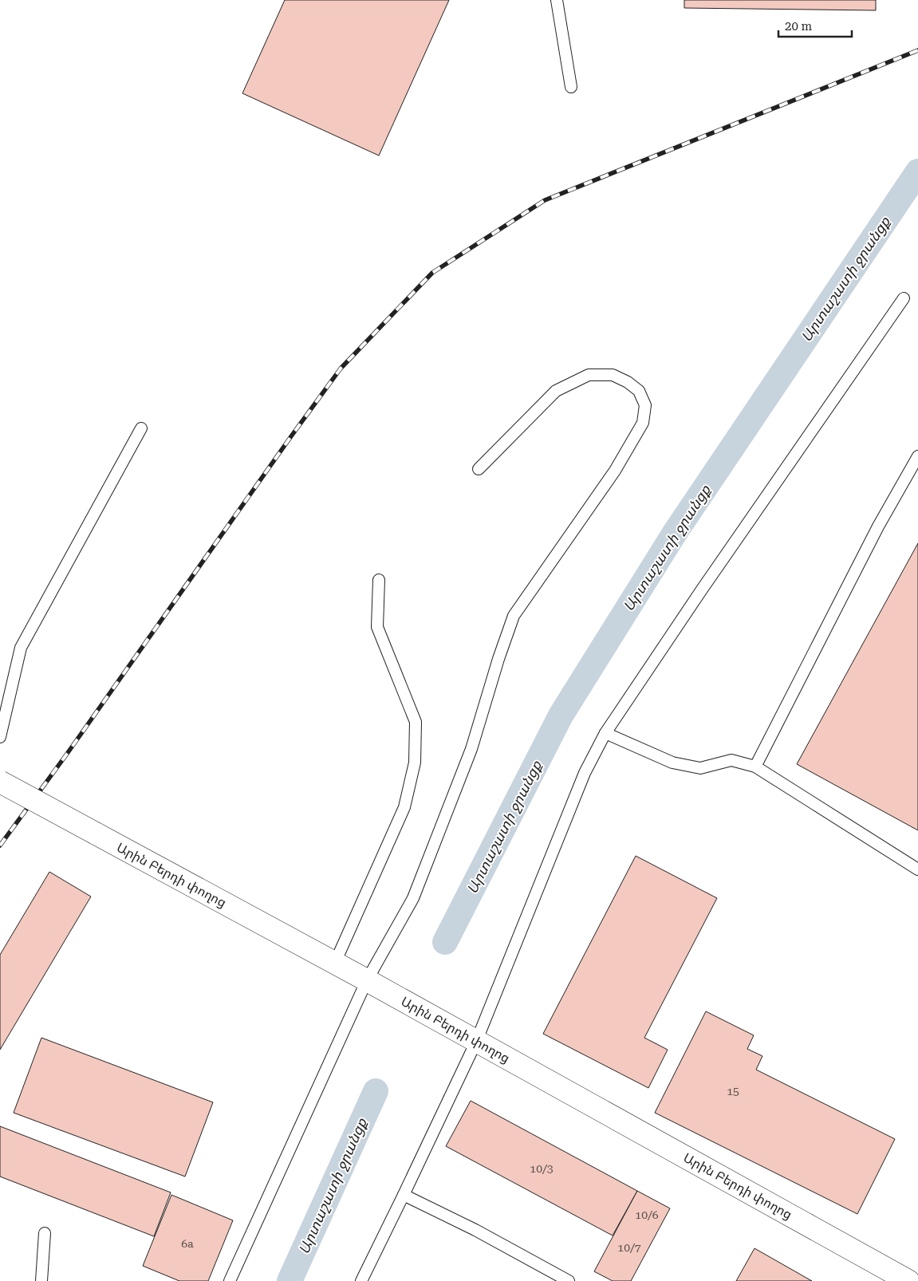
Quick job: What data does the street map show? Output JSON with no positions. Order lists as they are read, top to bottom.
{
  "streets": {
    "street": ["Արին Բերդի փողոց"]
  },
  "water": ["Արտաշատի ջրանցք"],
  "house_numbers": [
    "15",
    "10/3",
    "10/6",
    "6a",
    "10/7"
  ],
  "scale_bar": "20 m"
}
